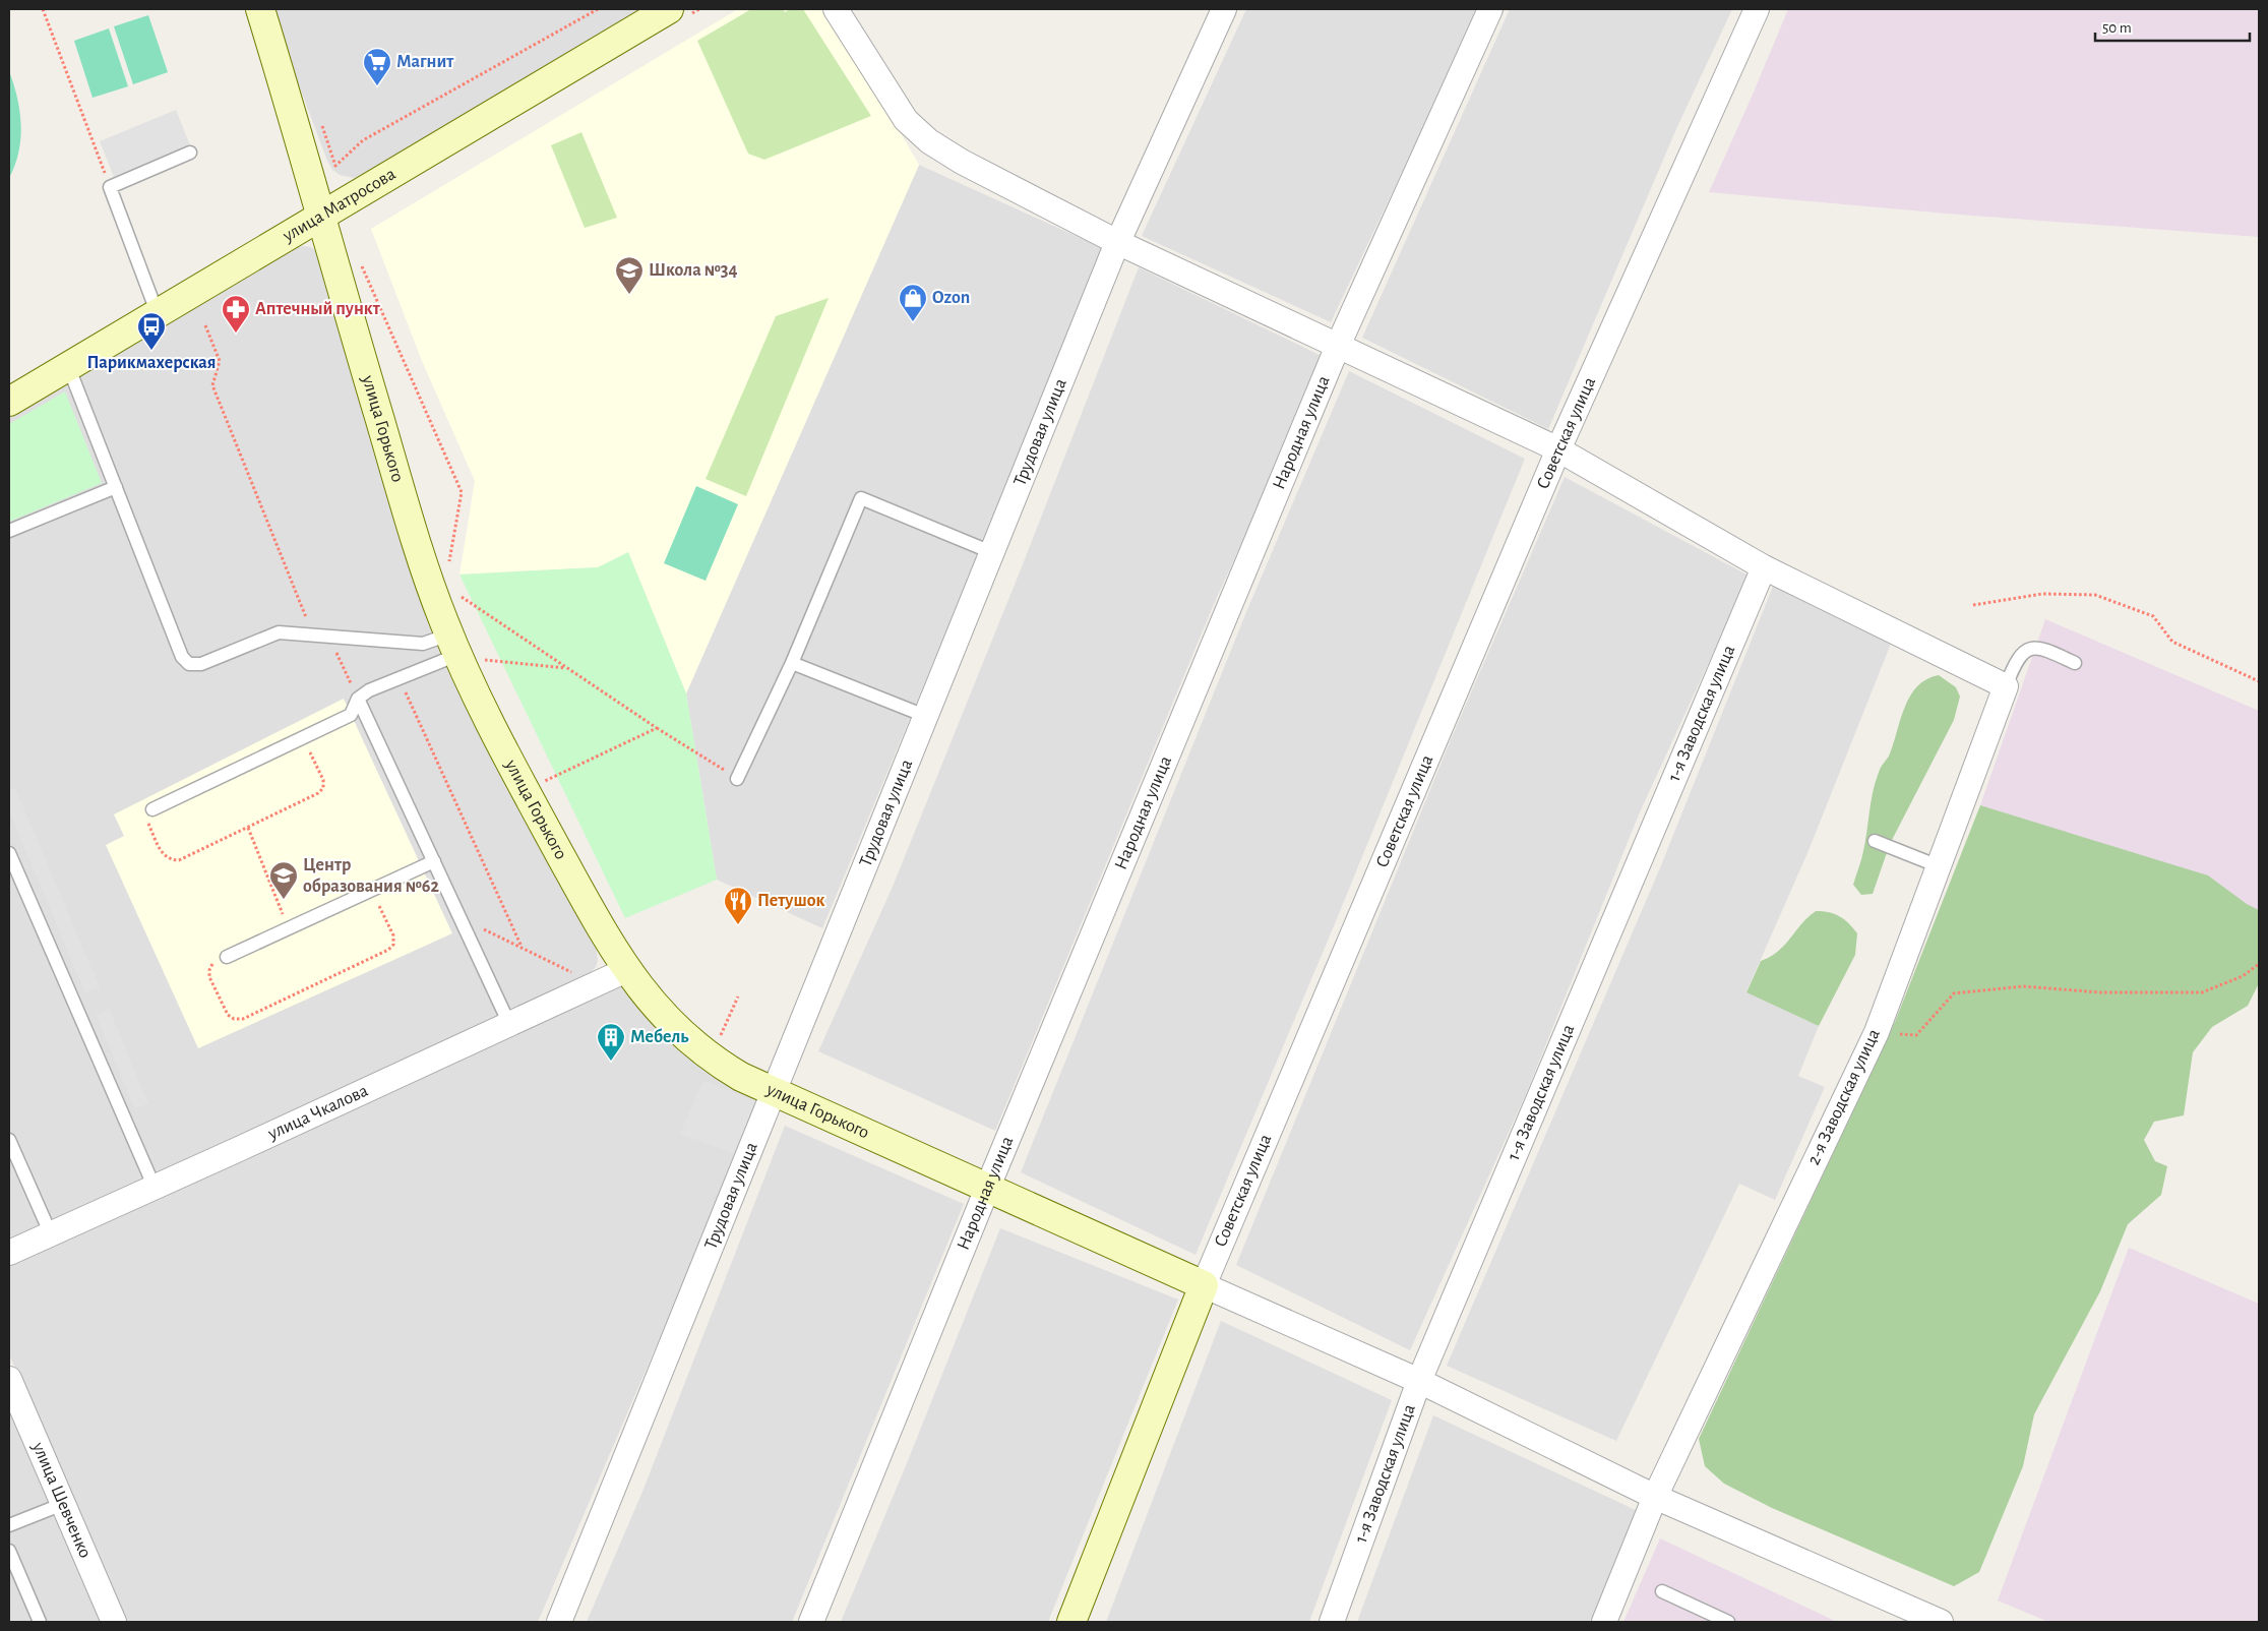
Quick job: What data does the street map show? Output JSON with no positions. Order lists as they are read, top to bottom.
{
  "streets": {
    "street": [
      "улица Матросова",
      "улица Горького",
      "Трудовая улица",
      "Народная улица",
      "Советская улица",
      "1-я Заводская улица",
      "2-я Заводская улица",
      "улица Чкалова",
      "улица Шевченко"
    ]
  },
  "crossings": [
    ["улица Матросова", "улица Горького"],
    ["улица Горького", "Трудовая улица"],
    ["улица Горького", "Народная улица"],
    ["улица Горького", "Советская улица"],
    ["улица Горького", "улица Чкалова"]
  ],
  "places": {
    "supermarket": ["Магнит"],
    "school or university": ["Школа №34", "Центр образования №62"],
    "shop": ["Ozon"],
    "pharmacy": ["Аптечный пункт"],
    "bus stop": ["Парикмахерская"],
    "restaurant": ["Петушок"],
    "building": ["Мебель"]
  },
  "scale_bar": "50 m"
}
